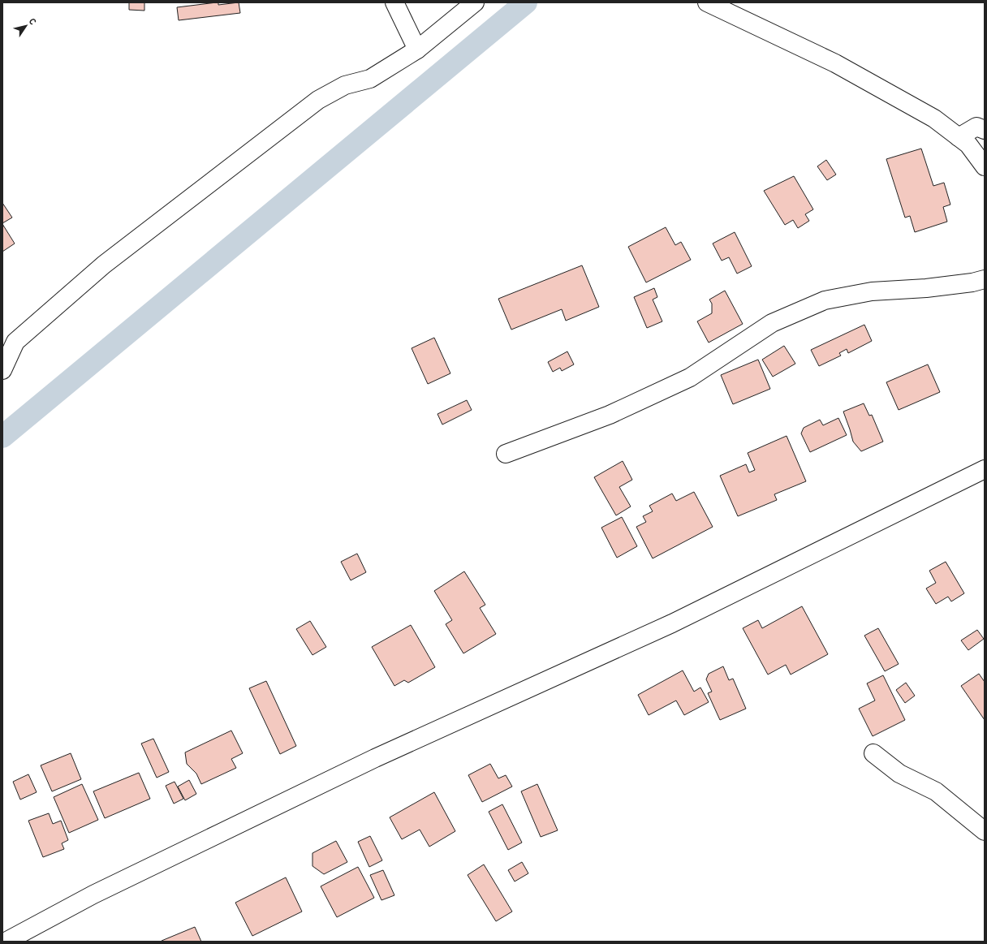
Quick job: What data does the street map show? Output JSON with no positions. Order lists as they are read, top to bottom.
{
  "north": "top right"
}
